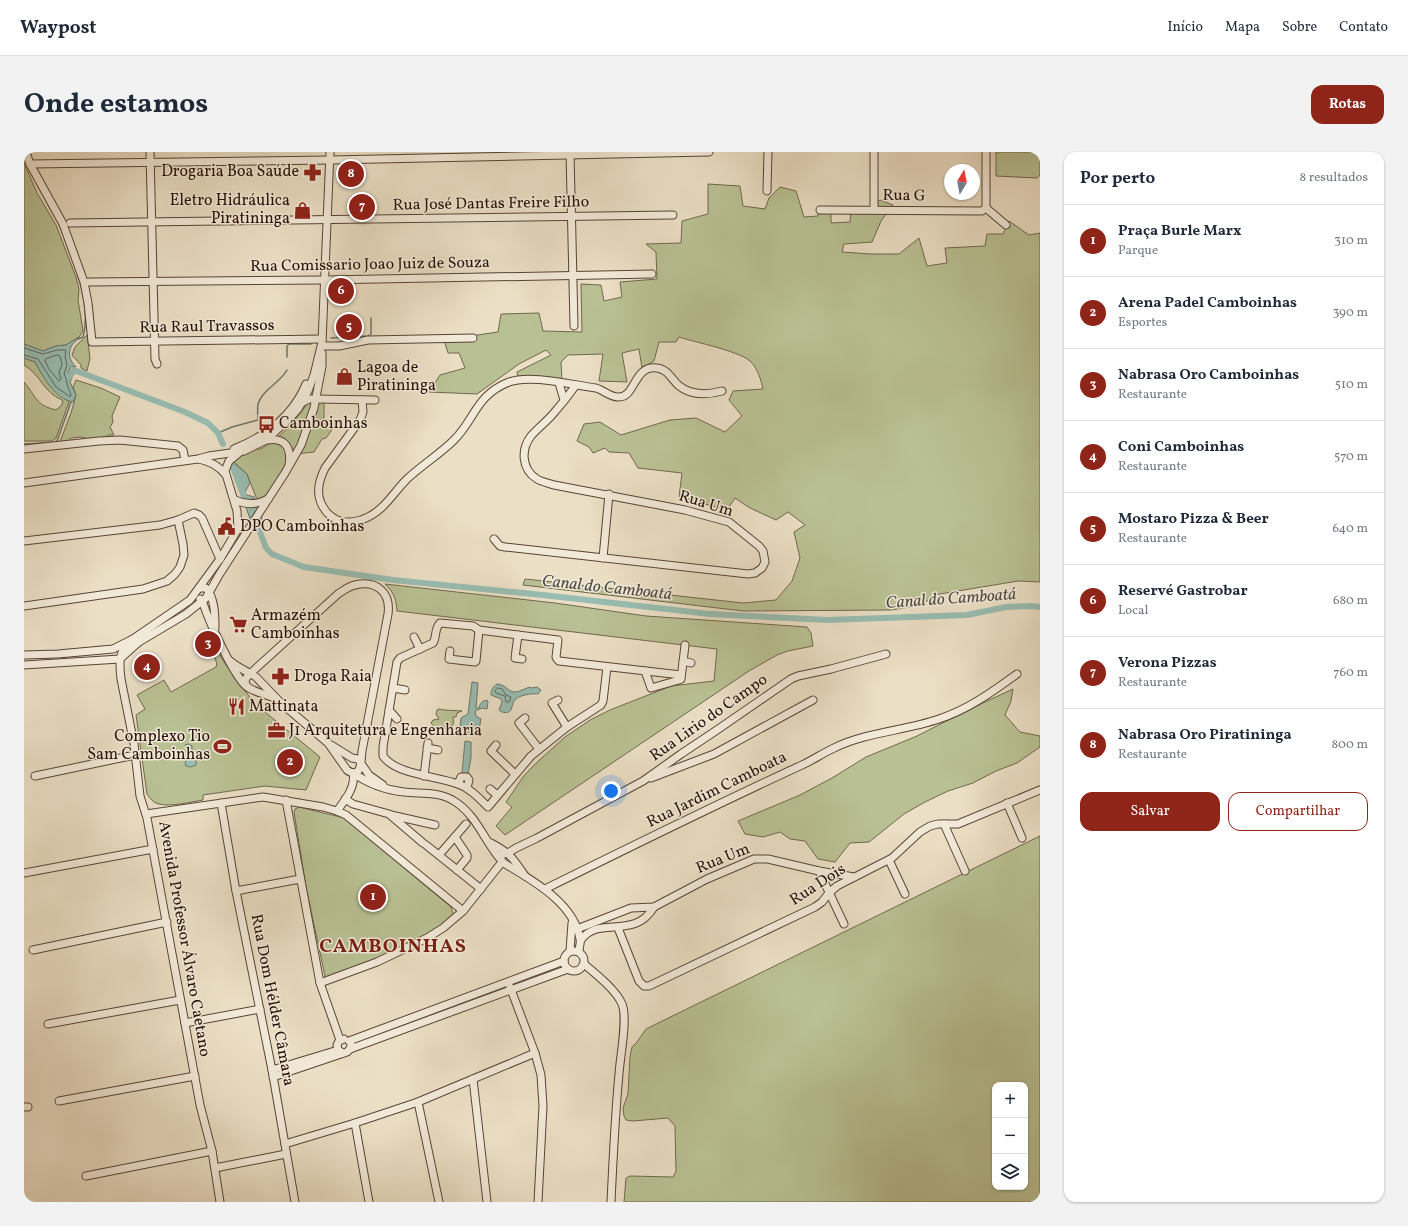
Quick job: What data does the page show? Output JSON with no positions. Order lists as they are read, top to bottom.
{
  "streets": {
    "street": [
      "Rua G",
      "Rua José Dantas Freire Filho",
      "Rua Comissario Joao Juiz de Souza",
      "Rua Raul Travassos",
      "Rua Um",
      "Rua Lirio do Campo",
      "Rua Jardim Camboata",
      "Rua Dois",
      "Avenida Professor Álvaro Caetano",
      "Rua Dom Hélder Câmara"
    ]
  },
  "crossings": [
    ["Rua Um", "Rua Dois"]
  ],
  "districts": ["CAMBOINHAS"],
  "water": ["Canal do Camboatá"],
  "places": {
    "pharmacy": ["Drogaria Boa Saúde", "Droga Raia"],
    "shop": ["Eletro Hidráulica Piratininga", "Lagoa de Piratininga"],
    "bus stop": ["Camboinhas"],
    "public building": ["DPO Camboinhas"],
    "supermarket": ["Armazém Camboinhas"],
    "restaurant": ["Mattinata"],
    "office": ["J1 Arquitetura e Engenharia"],
    "sports": ["Complexo Tio Sam Camboinhas"]
  },
  "north": "top",
  "page": {
    "header": "Waypost",
    "nav": [
      "Início",
      "Mapa",
      "Sobre",
      "Contato"
    ],
    "title": "Onde estamos",
    "buttons": [
      "Rotas",
      ["Salvar", "Compartilhar"]
    ],
    "heading": ["Por perto", "8 resultados"],
    "pins": [
      "8",
      "7",
      "6",
      "5",
      "3",
      "4",
      "2",
      "1"
    ],
    "list": [
      {
        "mark": "1",
        "name": "Praça Burle Marx",
        "note": "Parque",
        "value": "310 m"
      },
      {
        "mark": "2",
        "name": "Arena Padel Camboinhas",
        "note": "Esportes",
        "value": "390 m"
      },
      {
        "mark": "3",
        "name": "Nabrasa Oro Camboinhas",
        "note": "Restaurante",
        "value": "510 m"
      },
      {
        "mark": "4",
        "name": "Coni Camboinhas",
        "note": "Restaurante",
        "value": "570 m"
      },
      {
        "mark": "5",
        "name": "Mostaro Pizza & Beer",
        "note": "Restaurante",
        "value": "640 m"
      },
      {
        "mark": "6",
        "name": "Reservé Gastrobar",
        "note": "Local",
        "value": "680 m"
      },
      {
        "mark": "7",
        "name": "Verona Pizzas",
        "note": "Restaurante",
        "value": "760 m"
      },
      {
        "mark": "8",
        "name": "Nabrasa Oro Piratininga",
        "note": "Restaurante",
        "value": "800 m"
      }
    ],
    "map_buttons": ["+", "−"]
  }
}
